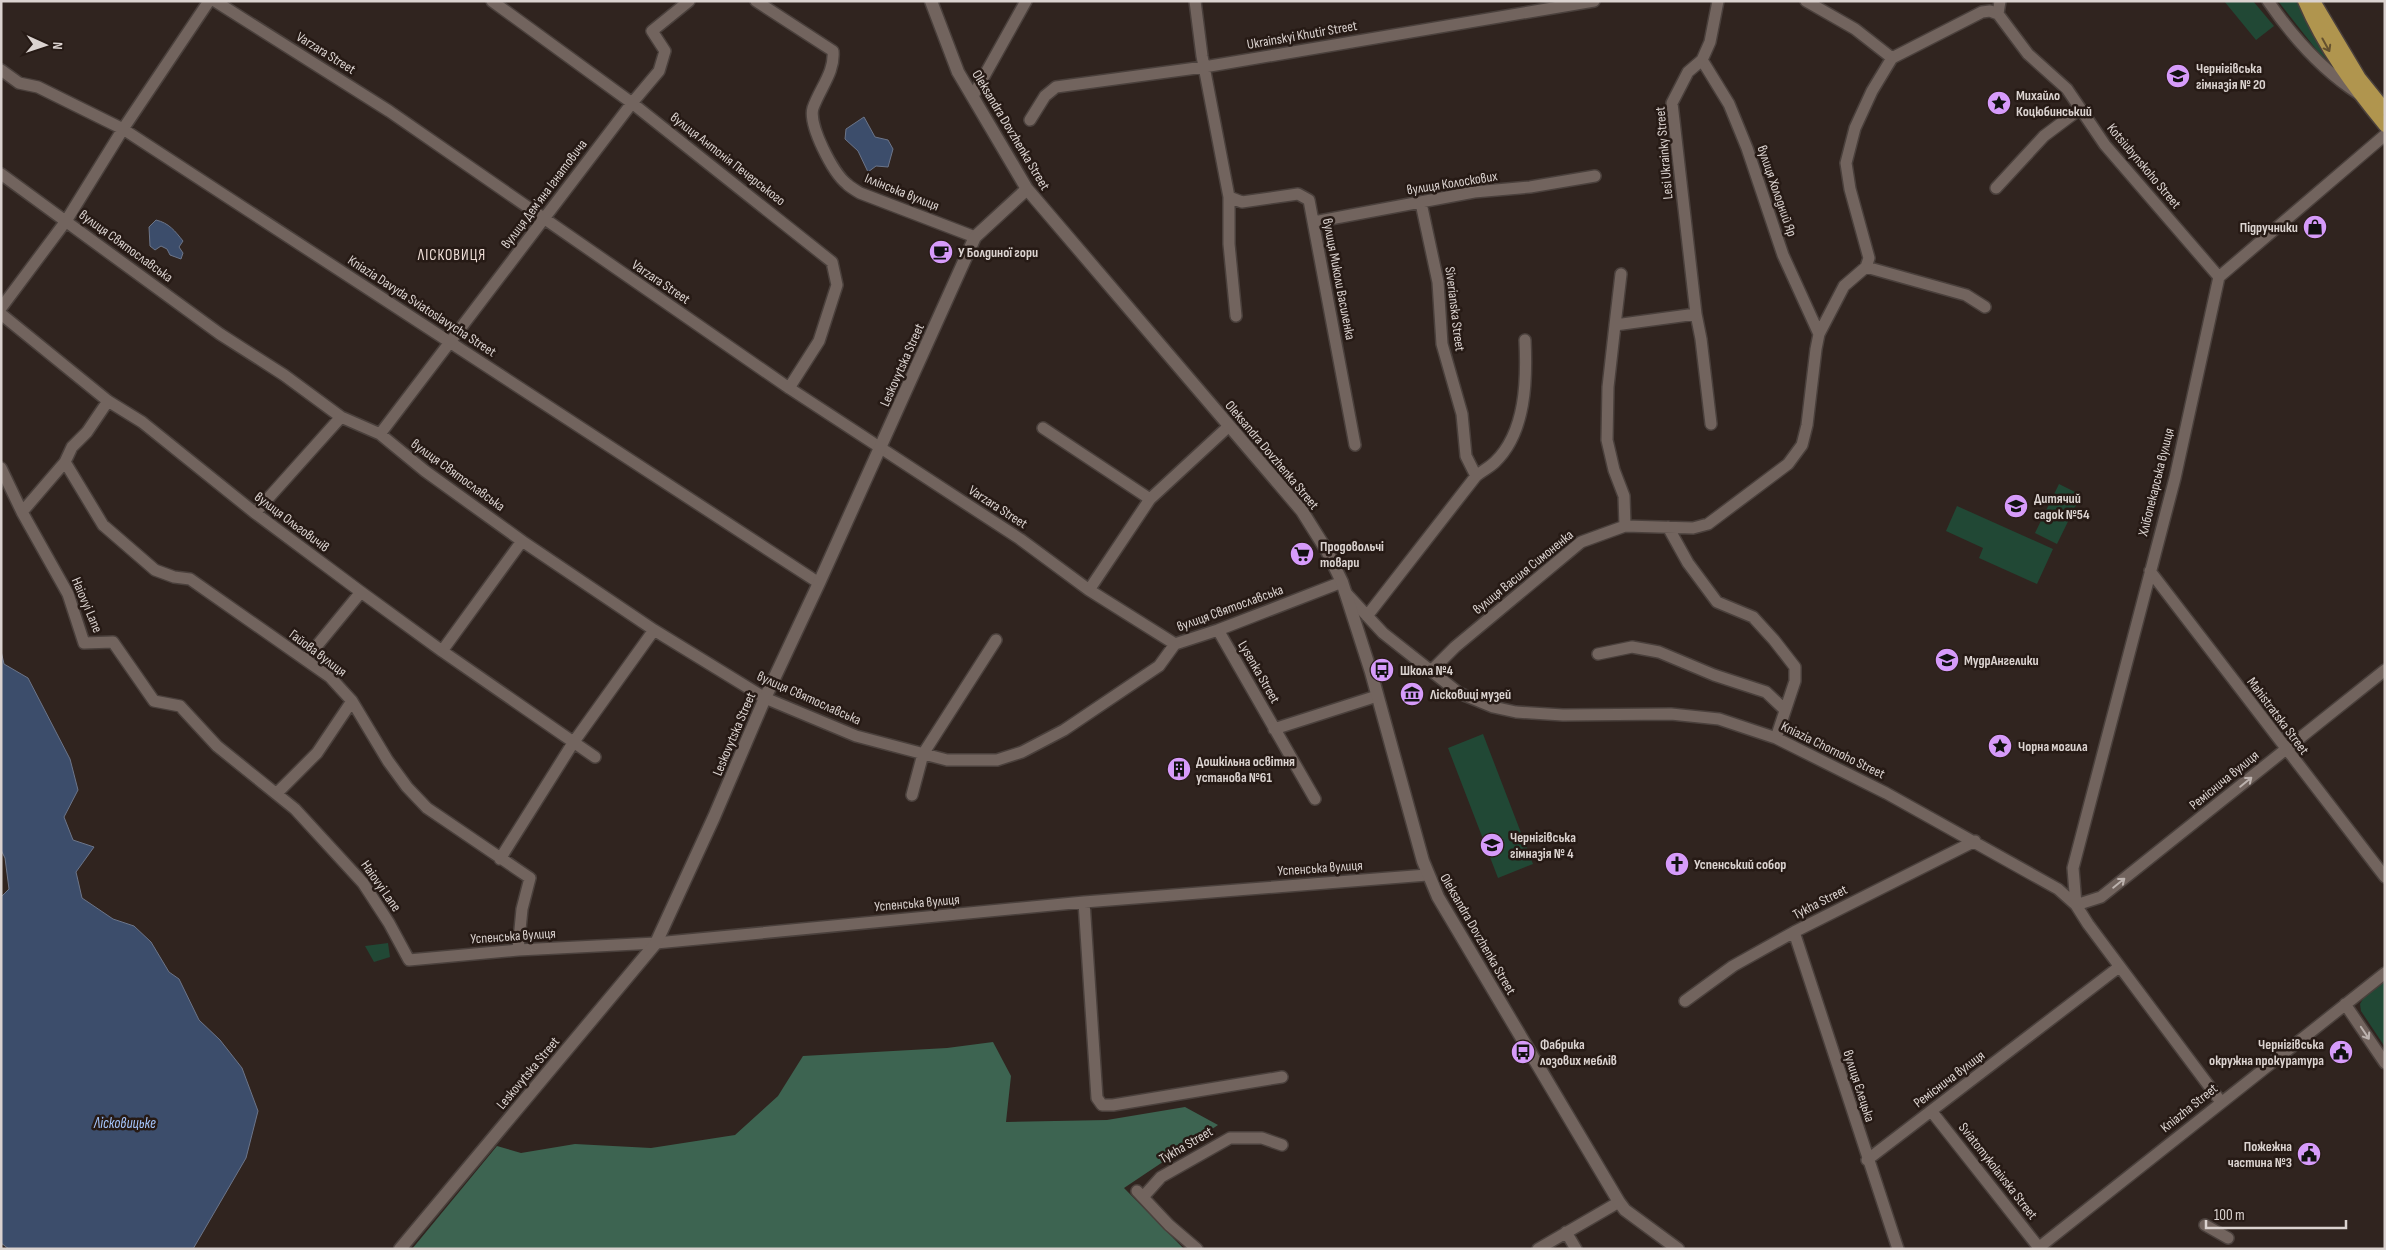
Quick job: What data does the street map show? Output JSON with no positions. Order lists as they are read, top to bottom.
{
  "streets": {
    "main road": ["Oleksandra Dovzhenka Street", "Leskovytska Street"],
    "street": [
      "Ukrainskyi Khutir Street",
      "Varzara Street",
      "Lesi Ukrainky Street",
      "вулиця Антонія Печерського",
      "Kotsiubynskoho Street",
      "вулиця Колоскових",
      "вулиця Холодний Яр",
      "Іллінська вулиця",
      "вулиця Демʼяна Ігнатовича",
      "вулиця Святославська",
      "вулиця Миколи Василенка",
      "Kniazia Davyda Sviatoslavycha Street",
      "Siverianska Street",
      "Хлібопекарська вулиця",
      "вулиця Ольговичів",
      "вулиця Василя Симоненка",
      "Haiovyi Lane",
      "Гайова вулиця",
      "Lysenka Street",
      "Mahistratska Street",
      "Kniazia Chornoho Street",
      "Реміснича вулиця",
      "Успенська вулиця",
      "Tykha Street",
      "вулиця Єлецька",
      "Kniazha Street",
      "Sviatomykolaivska Street"
    ]
  },
  "crossings": [
    ["Varzara Street", "вулиця Антонія Печерського"],
    ["Varzara Street", "вулиця Демʼяна Ігнатовича"],
    ["Varzara Street", "вулиця Святославська"],
    ["Varzara Street", "Leskovytska Street"],
    ["Oleksandra Dovzhenka Street", "вулиця Святославська"],
    ["Oleksandra Dovzhenka Street", "Leskovytska Street"],
    ["Oleksandra Dovzhenka Street", "Kniazia Chornoho Street"],
    ["Oleksandra Dovzhenka Street", "Успенська вулиця"],
    ["Lesi Ukrainky Street", "вулиця Холодний Яр"],
    ["вулиця Антонія Печерського", "вулиця Демʼяна Ігнатовича"],
    ["Kotsiubynskoho Street", "Хлібопекарська вулиця"],
    ["вулиця Колоскових", "вулиця Миколи Василенка"],
    ["вулиця Колоскових", "Siverianska Street"],
    ["вулиця Холодний Яр", "вулиця Василя Симоненка"],
    ["Іллінська вулиця", "Leskovytska Street"],
    ["вулиця Демʼяна Ігнатовича", "вулиця Святославська"],
    ["вулиця Демʼяна Ігнатовича", "Kniazia Davyda Sviatoslavycha Street"],
    ["вулиця Святославська", "Leskovytska Street"],
    ["вулиця Святославська", "Lysenka Street"],
    ["вулиця Святославська", "Kniazia Chornoho Street"],
    ["Kniazia Davyda Sviatoslavycha Street", "Leskovytska Street"],
    ["Leskovytska Street", "Успенська вулиця"],
    ["Хлібопекарська вулиця", "Mahistratska Street"],
    ["Хлібопекарська вулиця", "Kniazia Chornoho Street"],
    ["Хлібопекарська вулиця", "Реміснича вулиця"],
    ["вулиця Василя Симоненка", "Kniazia Chornoho Street"],
    ["Haiovyi Lane", "Успенська вулиця"],
    ["Гайова вулиця", "Успенська вулиця"],
    ["Mahistratska Street", "Реміснича вулиця"],
    ["Kniazia Chornoho Street", "Реміснича вулиця"],
    ["Kniazia Chornoho Street", "Tykha Street"],
    ["Kniazia Chornoho Street", "Kniazha Street"],
    ["Реміснича вулиця", "вулиця Єлецька"],
    ["Реміснича вулиця", "Sviatomykolaivska Street"],
    ["Tykha Street", "вулиця Єлецька"],
    ["Kniazha Street", "Sviatomykolaivska Street"]
  ],
  "one_way": ["Реміснича вулиця"],
  "districts": ["ЛІСКОВИЦЯ"],
  "water": ["Лісковицьке"],
  "places": {
    "school or university": [
      "Чернігівська гімназія № 20",
      "Дитячий садок №54",
      "МудрАнгелики",
      "Чернігівська гімназія № 4"
    ],
    "place": ["Михайло Коцюбинський", "Чорна могила"],
    "shop": ["Підручники"],
    "cafe": ["У Болдиної гори"],
    "supermarket": ["Продовольчі товари"],
    "bus stop": ["Школа №4", "Фабрика лозових меблів"],
    "museum": ["Лісковиці музей"],
    "building": ["Дошкільна освітня установа №61"],
    "church": ["Успенський собор"],
    "public building": ["Чернігівська окружна прокуратура", "Пожежна частина №3"]
  },
  "scale_bar": "100 m",
  "north": "right"
}
